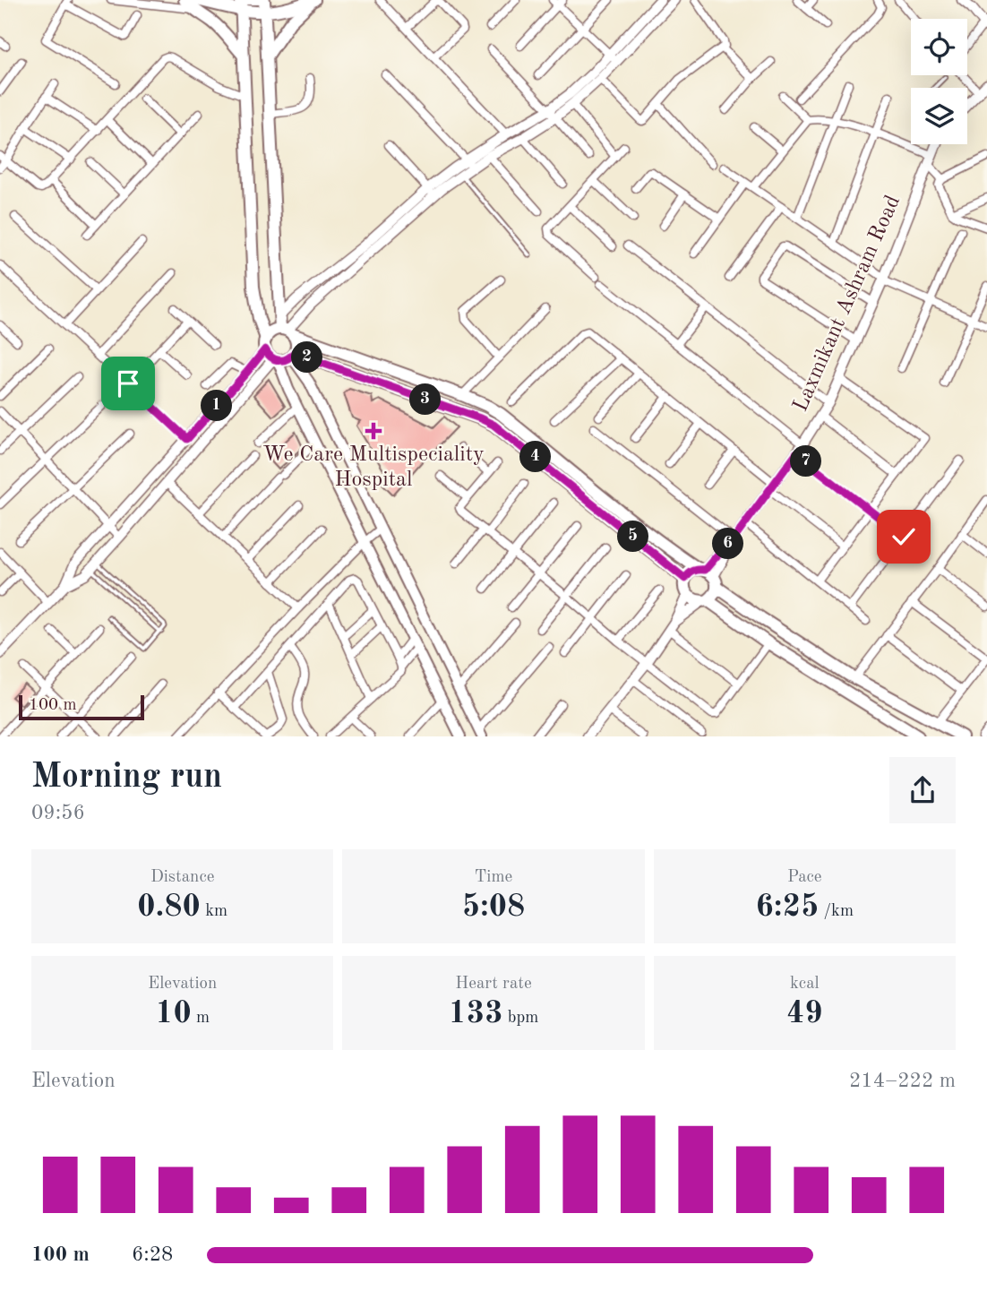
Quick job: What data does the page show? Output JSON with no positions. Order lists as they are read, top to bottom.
{
  "streets": {
    "street": ["Laxmikant Ashram Road"]
  },
  "places": {
    "health": ["We Care Multispeciality Hospital"]
  },
  "scale_bar": "100 m",
  "page": {
    "pins": [
      "2",
      "3",
      "1",
      "4",
      "7",
      "5",
      "6"
    ],
    "scale": "100 m",
    "heading": ["Morning run", "09:56"],
    "stats": [
      ["Distance", "0.80 km"],
      ["Time", "5:08"],
      ["Pace", "6:25 /km"],
      ["Elevation", "10 m"],
      ["Heart rate", "133 bpm"],
      ["kcal", "49"]
    ],
    "chart": ["Elevation", "214–222 m"],
    "list": [
      {
        "name": "100 m",
        "note": "6:28"
      }
    ]
  }
}
